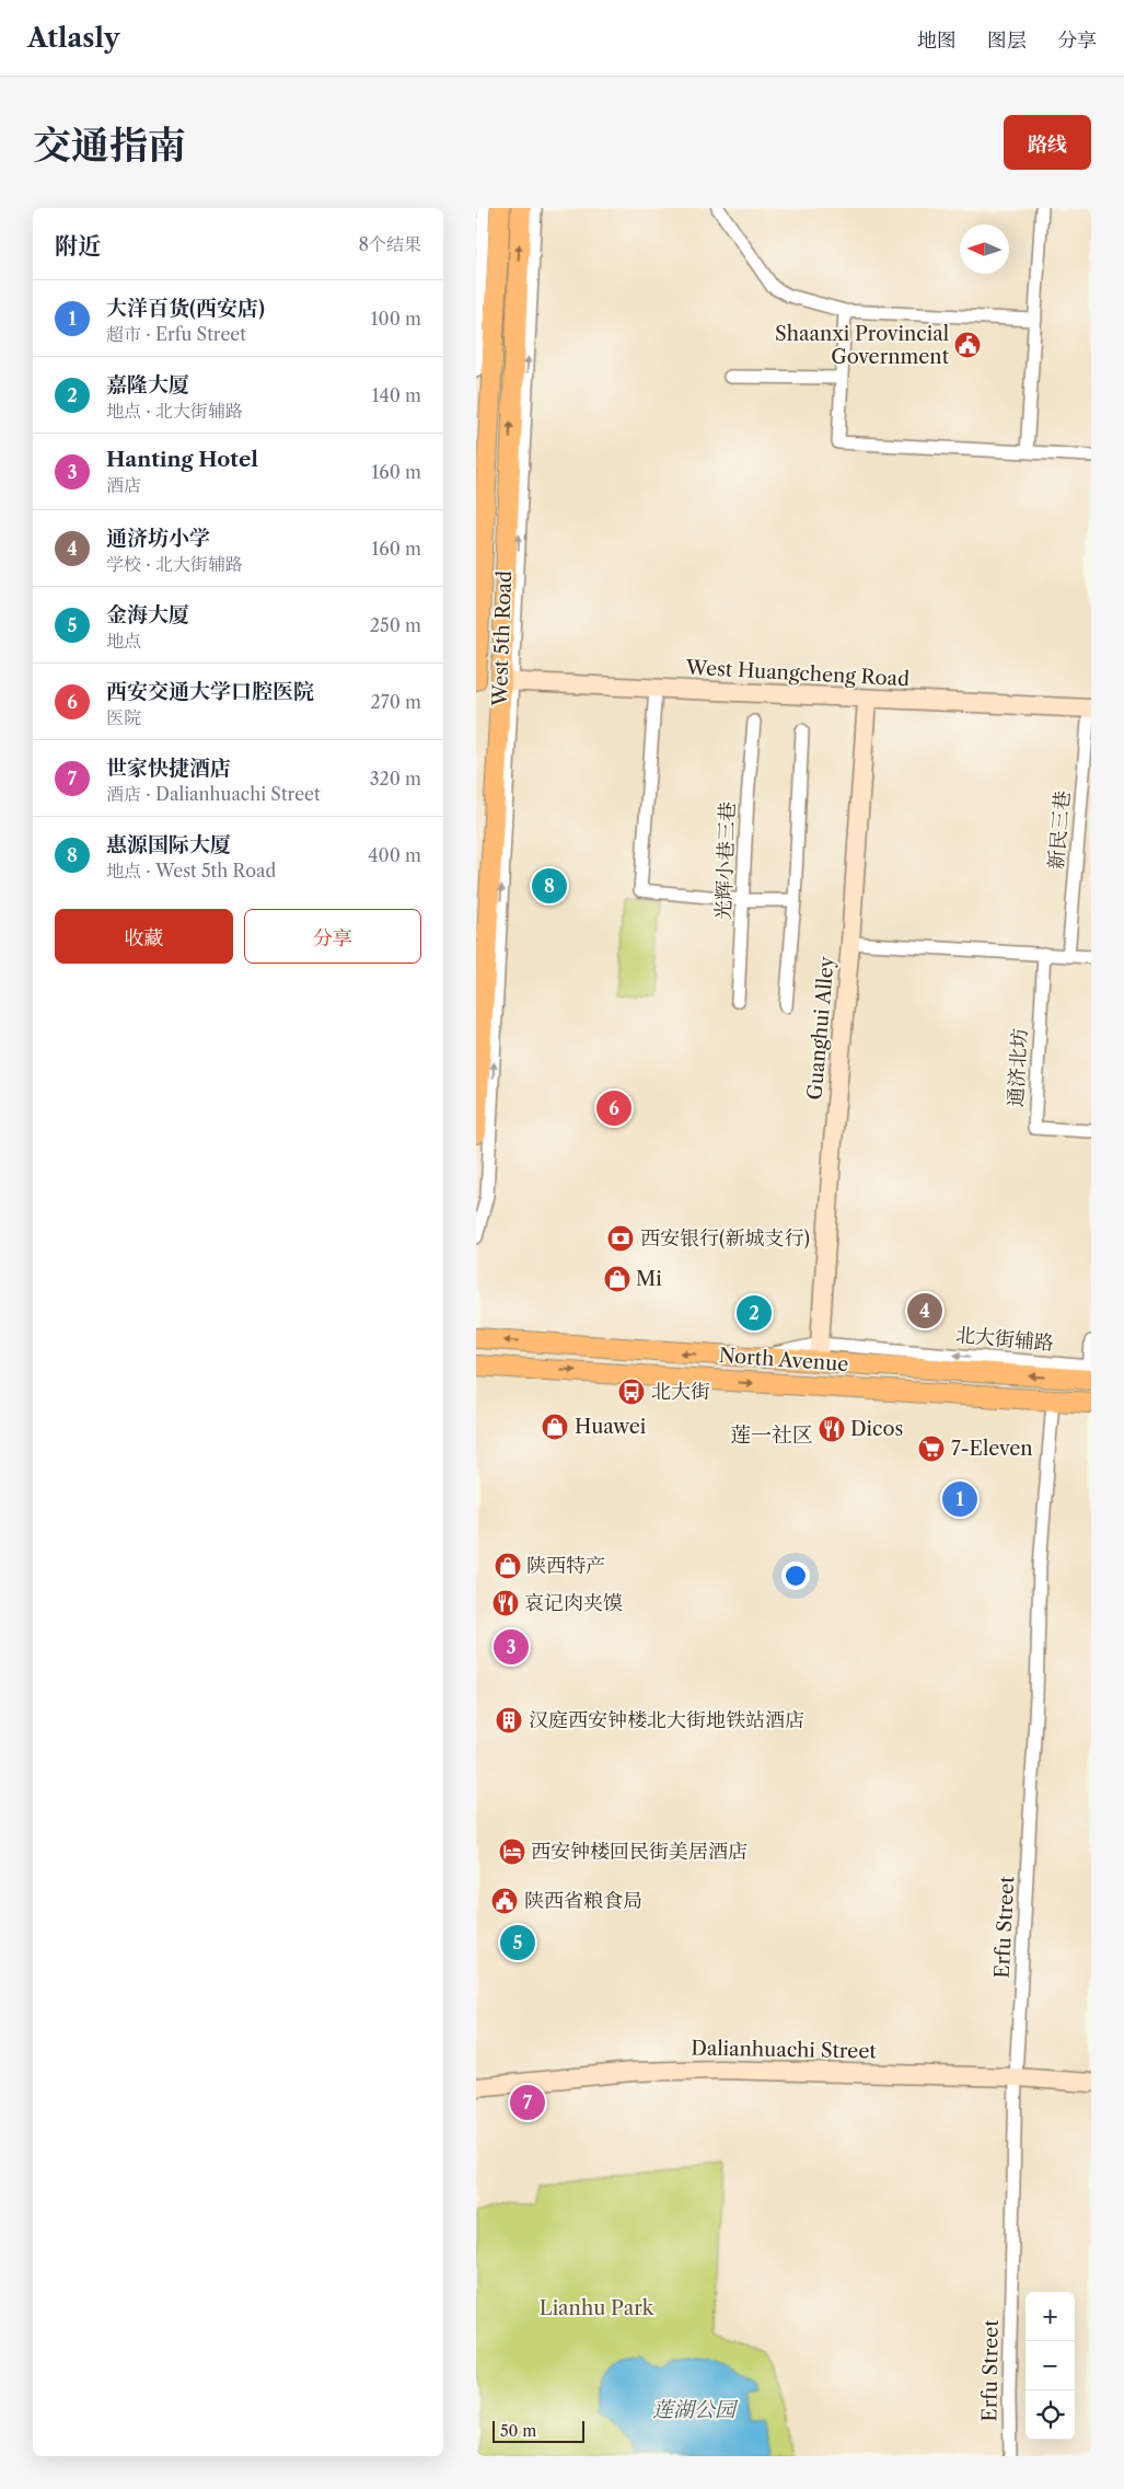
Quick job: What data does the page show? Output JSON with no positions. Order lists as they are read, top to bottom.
{
  "streets": {
    "main road": ["West 5th Road", "North Avenue"],
    "street": [
      "West Huangcheng Road",
      "新民三巷",
      "光辉小巷三巷",
      "Guanghui Alley",
      "通济北坊",
      "Erfu Street",
      "Dalianhuachi Street"
    ]
  },
  "crossings": [
    ["West 5th Road", "West Huangcheng Road"],
    ["West Huangcheng Road", "新民三巷"],
    ["West Huangcheng Road", "Guanghui Alley"],
    ["Guanghui Alley", "North Avenue"],
    ["North Avenue", "Erfu Street"],
    ["Erfu Street", "Dalianhuachi Street"]
  ],
  "districts": ["莲一社区"],
  "water": ["莲湖公园"],
  "parks": ["Lianhu Park"],
  "places": {
    "public building": ["Shaanxi Provincial Government", "陕西省粮食局"],
    "bank": ["西安银行(新城支行)"],
    "shop": ["Mi", "Huawei", "陕西特产"],
    "bus stop": ["北大街"],
    "restaurant": ["Dicos", "哀记肉夹馍"],
    "supermarket": ["7-Eleven"],
    "building": ["汉庭西安钟楼北大街地铁站酒店"],
    "hotel": ["西安钟楼回民街美居酒店"]
  },
  "scale_bar": "50 m",
  "north": "left",
  "page": {
    "header": "Atlasly",
    "nav": ["地图", "图层", "分享"],
    "title": "交通指南",
    "buttons": [
      "路线",
      ["收藏", "分享"]
    ],
    "heading": ["附近", "8个结果"],
    "list": [
      {
        "mark": "1",
        "name": "大洋百货(西安店)",
        "note": "超市 · Erfu Street",
        "value": "100 m"
      },
      {
        "mark": "2",
        "name": "嘉隆大厦",
        "note": "地点 · 北大街辅路",
        "value": "140 m"
      },
      {
        "mark": "3",
        "name": "Hanting Hotel",
        "note": "酒店",
        "value": "160 m"
      },
      {
        "mark": "4",
        "name": "通济坊小学",
        "note": "学校 · 北大街辅路",
        "value": "160 m"
      },
      {
        "mark": "5",
        "name": "金海大厦",
        "note": "地点",
        "value": "250 m"
      },
      {
        "mark": "6",
        "name": "西安交通大学口腔医院",
        "note": "医院",
        "value": "270 m"
      },
      {
        "mark": "7",
        "name": "世家快捷酒店",
        "note": "酒店 · Dalianhuachi Street",
        "value": "320 m"
      },
      {
        "mark": "8",
        "name": "惠源国际大厦",
        "note": "地点 · West 5th Road",
        "value": "400 m"
      }
    ],
    "pins": [
      "8",
      "6",
      "4",
      "2",
      "1",
      "3",
      "5",
      "7"
    ],
    "map_buttons": ["+", "−"],
    "scale": "50 m"
  }
}
